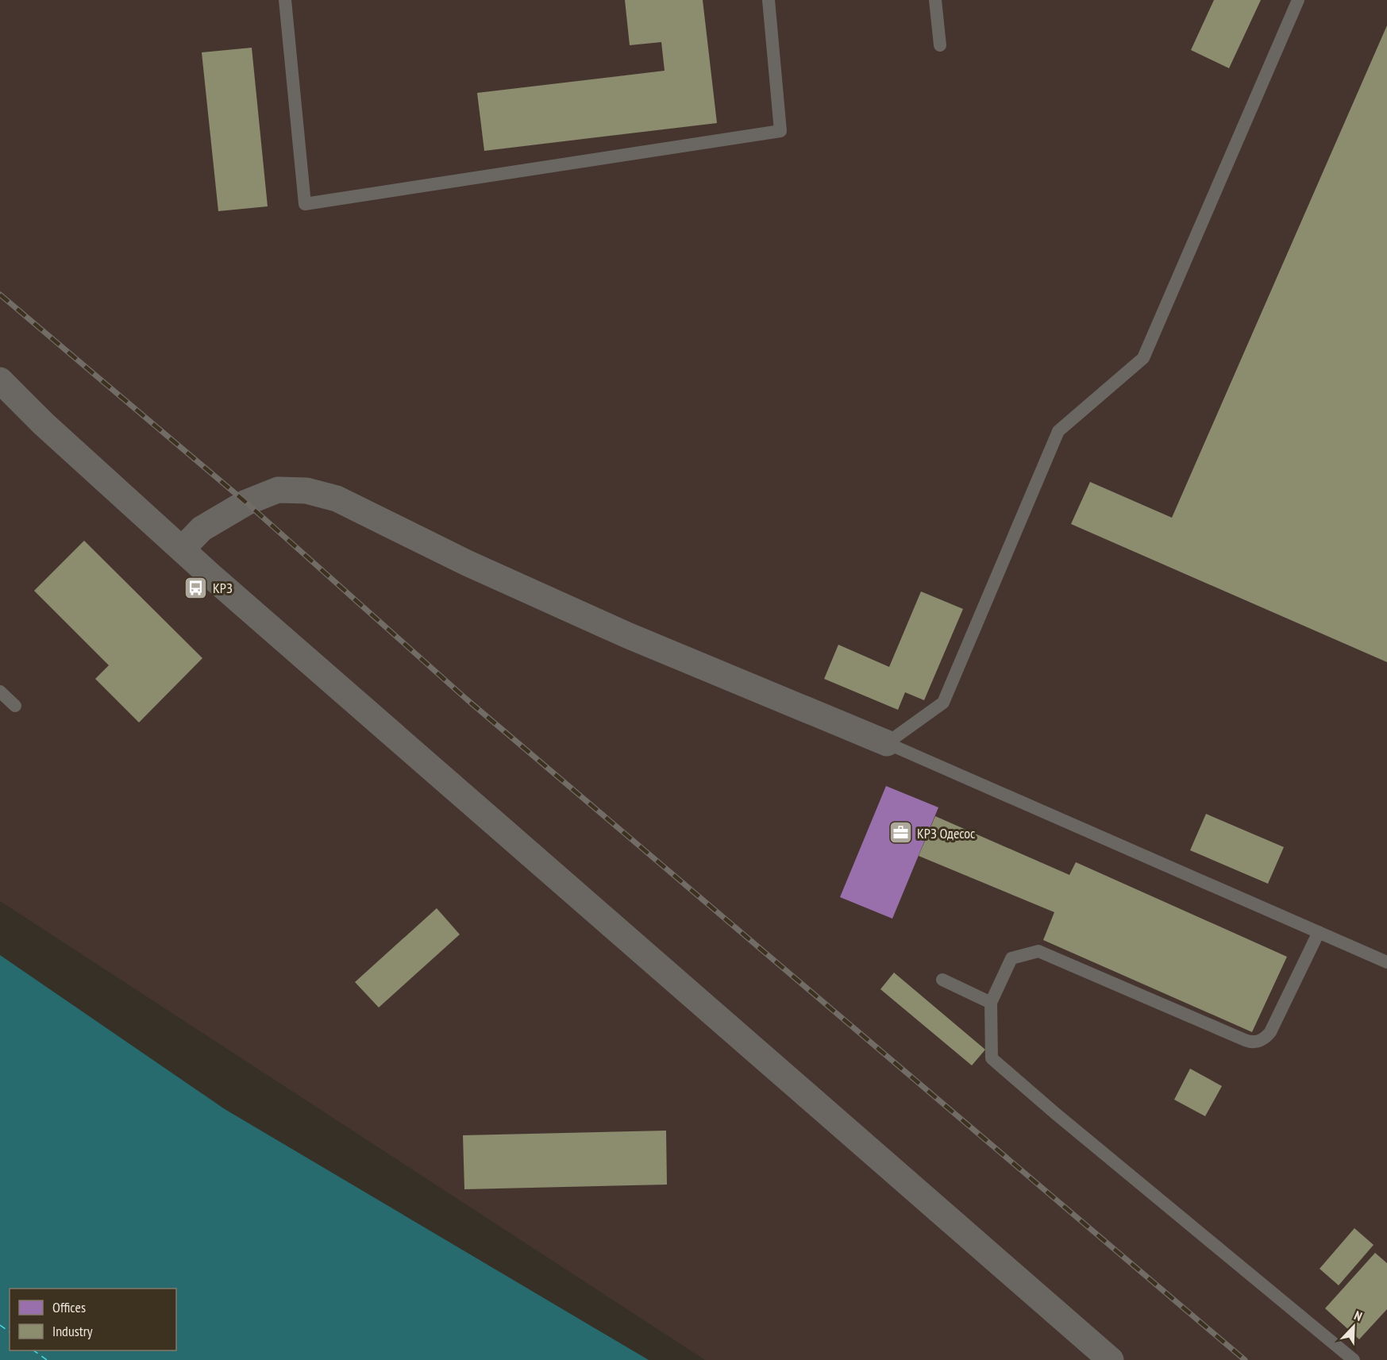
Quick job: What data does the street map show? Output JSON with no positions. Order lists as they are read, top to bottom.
{
  "places": {
    "bus stop": ["КРЗ"],
    "office": ["КРЗ Одесос"]
  },
  "legend": ["Offices", "Industry"],
  "north": "top right"
}
